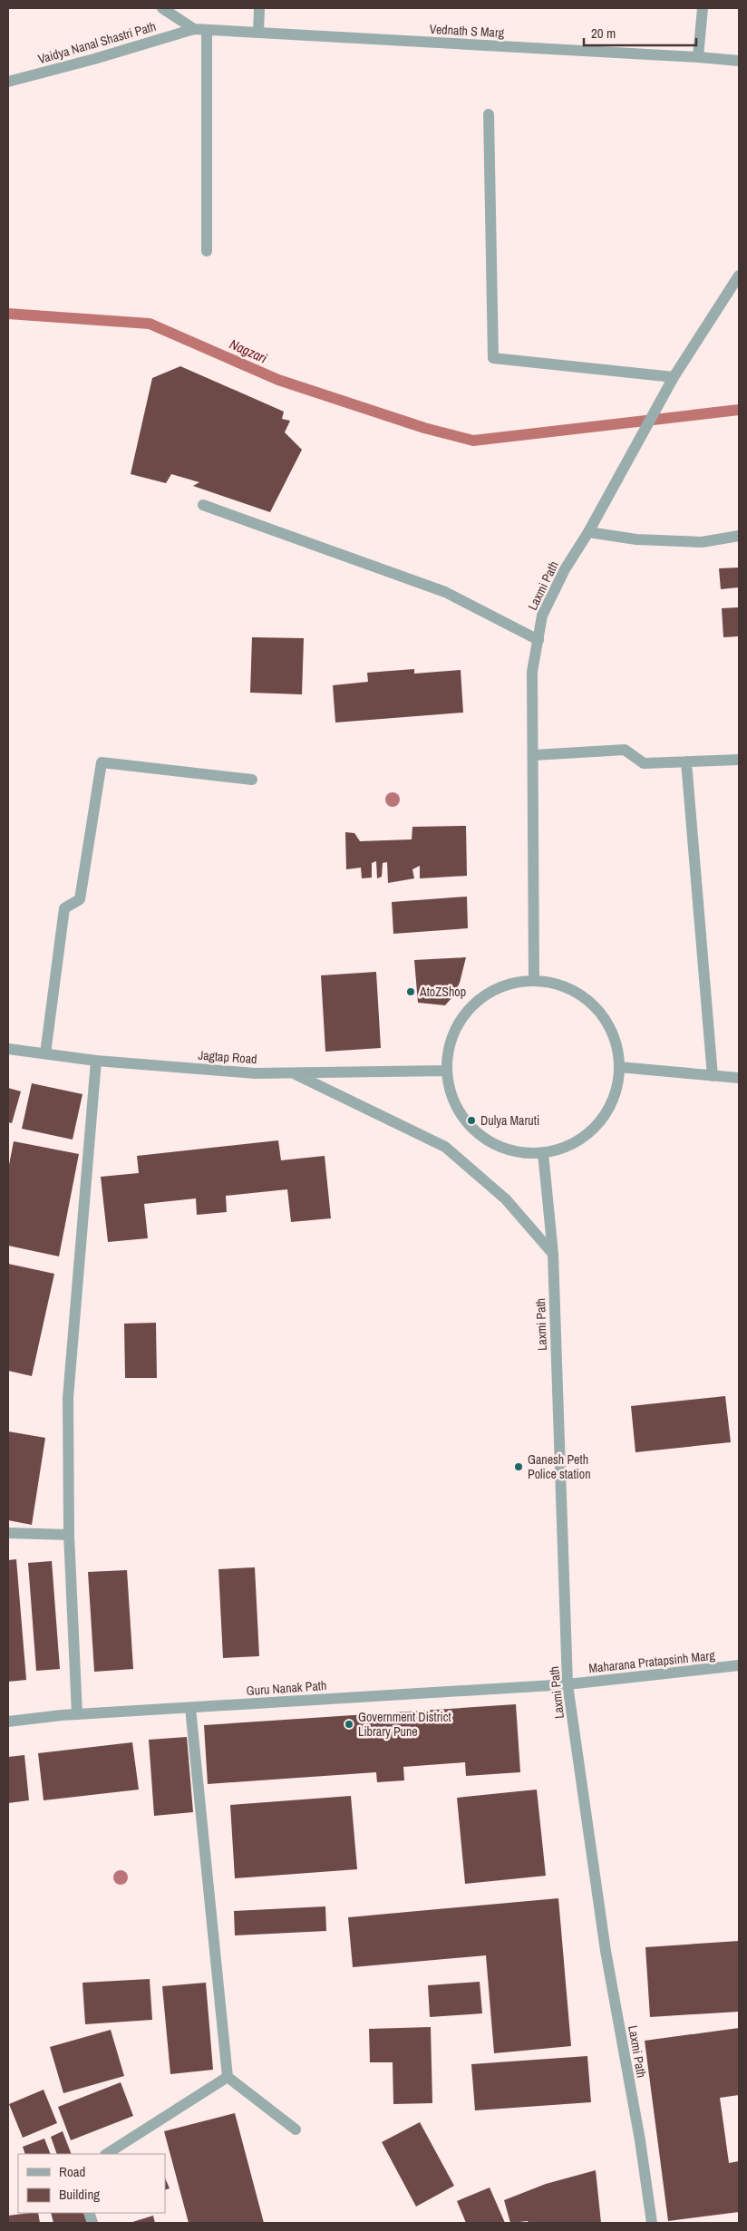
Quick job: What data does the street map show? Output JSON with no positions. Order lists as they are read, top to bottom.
{
  "streets": {
    "street": [
      "Vednath S Marg",
      "Vaidya Nanal Shastri Path",
      "Laxmi Path",
      "Jagtap Road",
      "Maharana Pratapsinh Marg",
      "Guru Nanak Path"
    ]
  },
  "crossings": [
    ["Vednath S Marg", "Vaidya Nanal Shastri Path"],
    ["Laxmi Path", "Maharana Pratapsinh Marg"],
    ["Laxmi Path", "Guru Nanak Path"],
    ["Maharana Pratapsinh Marg", "Guru Nanak Path"]
  ],
  "water": ["Nagzari"],
  "places": [
    "AtoZShop",
    "Dulya Maruti",
    "Ganesh Peth Police station",
    "Government District Library Pune"
  ],
  "legend": ["Road", "Building"],
  "scale_bar": "20 m"
}
